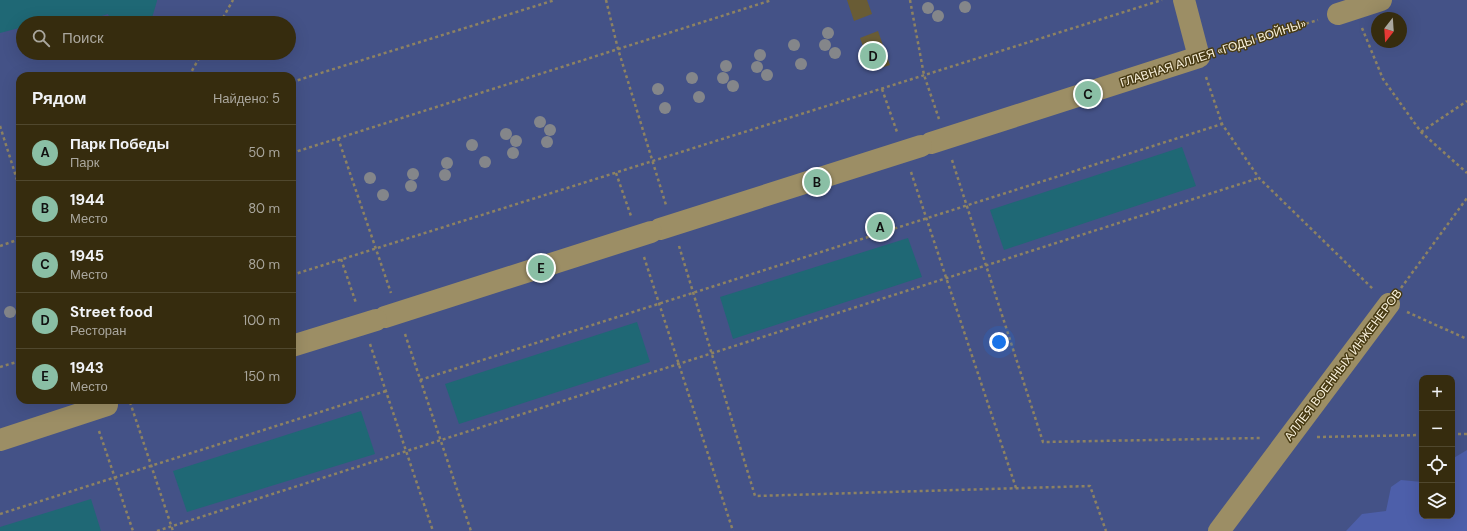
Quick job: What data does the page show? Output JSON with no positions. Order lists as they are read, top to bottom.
{
  "streets": {
    "street": ["ГЛАВНАЯ АЛЛЕЯ «ГОДЫ ВОЙНЫ»", "АЛЛЕЯ ВОЕННЫХ ИНЖЕНЕРОВ"]
  },
  "north": "bottom",
  "page": {
    "search": "Поиск",
    "pins": [
      "D",
      "C",
      "B",
      "A",
      "E"
    ],
    "heading": ["Рядом", "Найдено: 5"],
    "list": [
      {
        "mark": "A",
        "name": "Парк Победы",
        "note": "Парк",
        "value": "50 m"
      },
      {
        "mark": "B",
        "name": "1944",
        "note": "Место",
        "value": "80 m"
      },
      {
        "mark": "C",
        "name": "1945",
        "note": "Место",
        "value": "80 m"
      },
      {
        "mark": "D",
        "name": "Street food",
        "note": "Ресторан",
        "value": "100 m"
      },
      {
        "mark": "E",
        "name": "1943",
        "note": "Место",
        "value": "150 m"
      }
    ],
    "map_buttons": ["+", "−"]
  }
}
